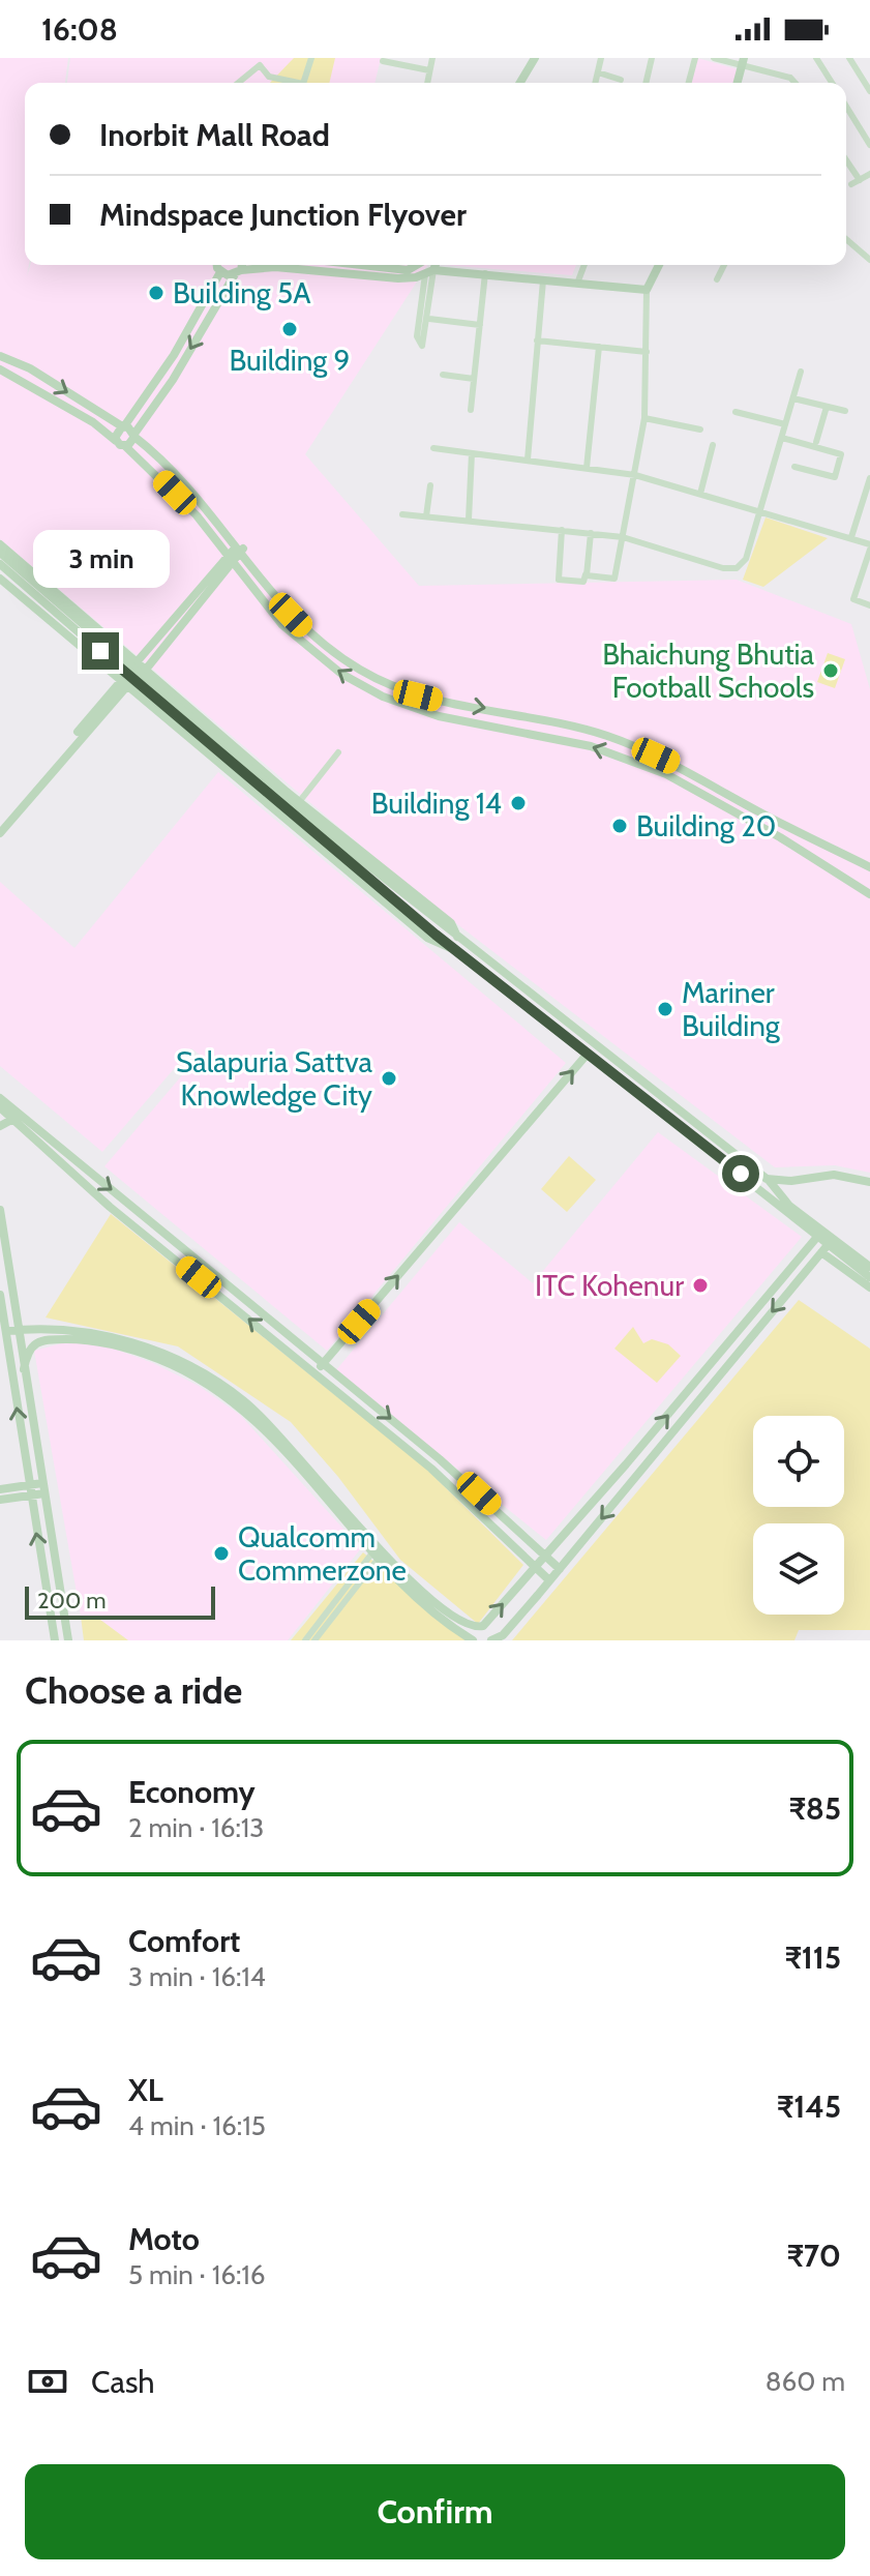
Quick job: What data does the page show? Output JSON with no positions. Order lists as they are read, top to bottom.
{
  "places": [
    "Building 5A",
    "Building 9",
    "Bhaichung Bhutia Football Schools",
    "Building 14",
    "Building 20",
    "Mariner Building",
    "Salapuria Sattva Knowledge City",
    "ITC Kohenur",
    "Qualcomm Commerzone"
  ],
  "scale_bar": "200 m",
  "page": {
    "status": "16:08",
    "banner": ["Inorbit Mall Road", "Mindspace Junction Flyover"],
    "bubble": "3 min",
    "scale": "200 m",
    "heading": "Choose a ride",
    "list": [
      {
        "name": "Economy",
        "note": "2 min · 16:13",
        "value": "₹85"
      },
      {
        "name": "Comfort",
        "note": "3 min · 16:14",
        "value": "₹115"
      },
      {
        "name": "XL",
        "note": "4 min · 16:15",
        "value": "₹145"
      },
      {
        "name": "Moto",
        "note": "5 min · 16:16",
        "value": "₹70"
      }
    ],
    "pay": ["Cash", "860 m"],
    "buttons": "Confirm"
  }
}
